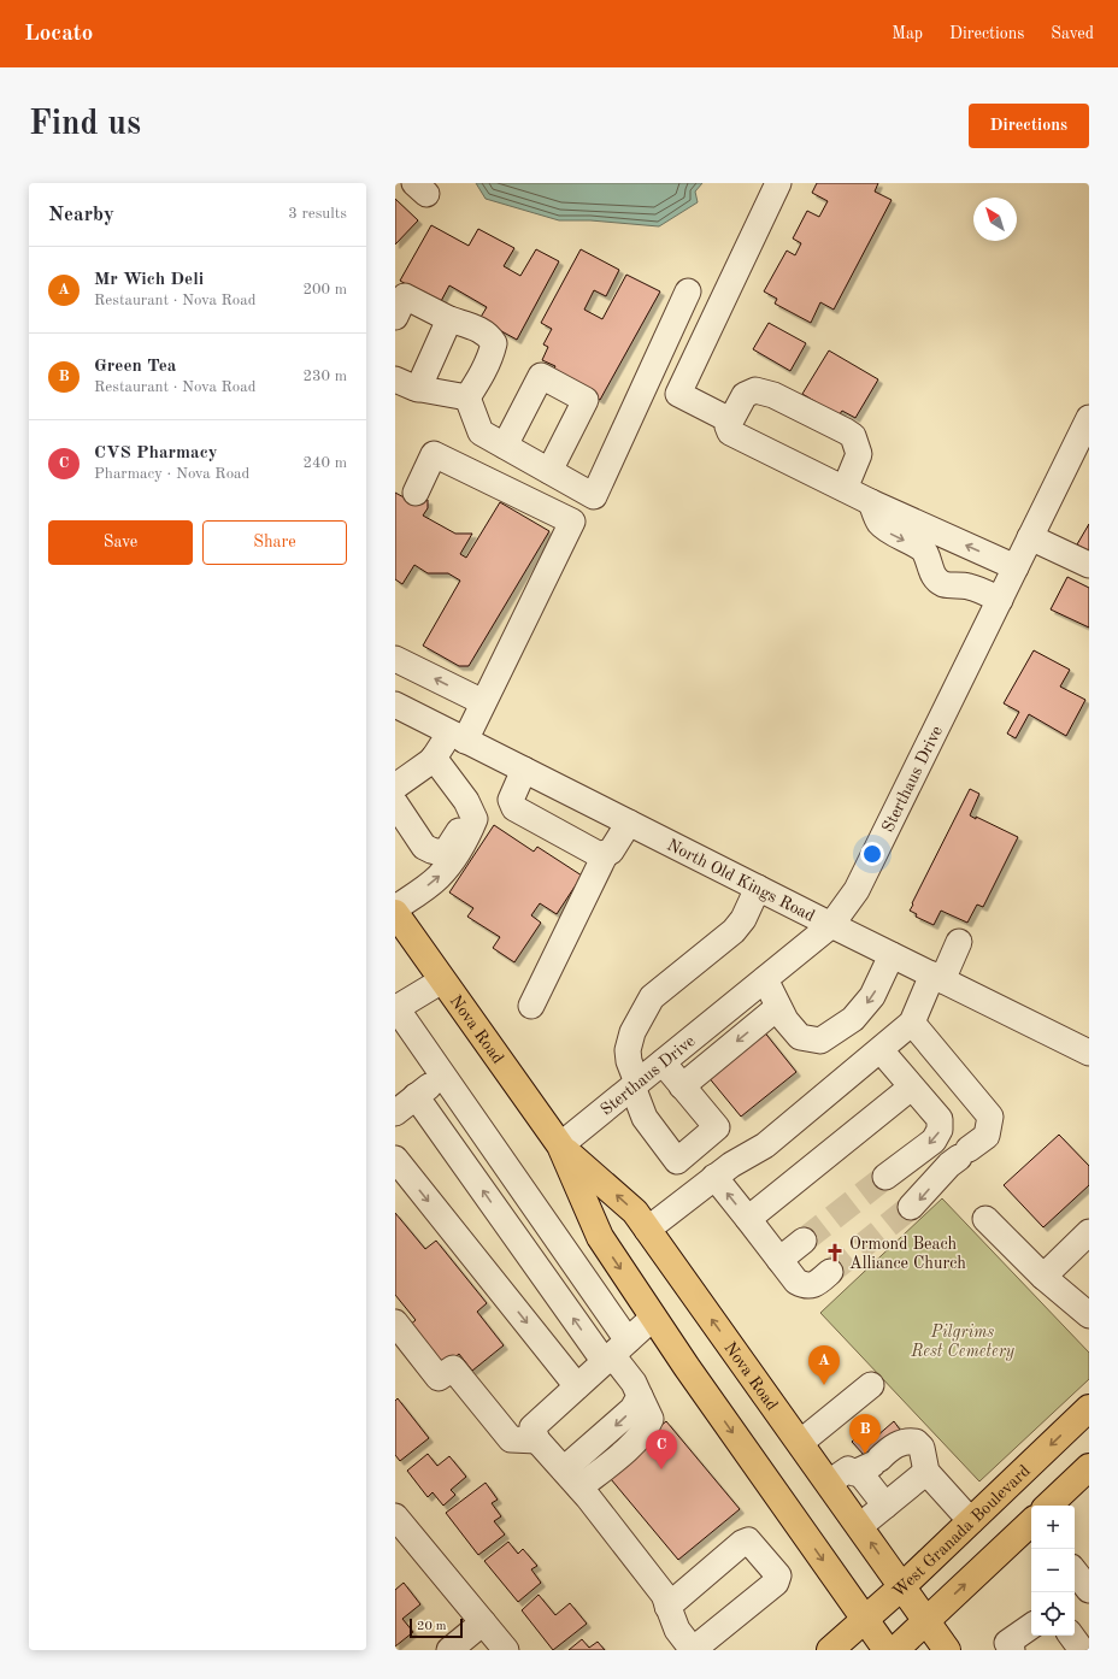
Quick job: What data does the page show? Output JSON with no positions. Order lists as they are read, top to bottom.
{
  "streets": {
    "main road": ["Nova Road", "West Granada Boulevard"],
    "street": ["Sterthaus Drive", "North Old Kings Road"]
  },
  "crossings": [
    ["Sterthaus Drive", "North Old Kings Road"],
    ["Sterthaus Drive", "Nova Road"],
    ["Nova Road", "West Granada Boulevard"]
  ],
  "parks": ["Pilgrims Rest Cemetery"],
  "places": {
    "church": ["Ormond Beach Alliance Church"]
  },
  "scale_bar": "20 m",
  "north": "top left",
  "page": {
    "header": "Locato",
    "nav": ["Map", "Directions", "Saved"],
    "buttons": [
      "Directions",
      ["Save", "Share"]
    ],
    "title": "Find us",
    "heading": ["Nearby", "3 results"],
    "list": [
      {
        "mark": "A",
        "name": "Mr Wich Deli",
        "note": "Restaurant · Nova Road",
        "value": "200 m"
      },
      {
        "mark": "B",
        "name": "Green Tea",
        "note": "Restaurant · Nova Road",
        "value": "230 m"
      },
      {
        "mark": "C",
        "name": "CVS Pharmacy",
        "note": "Pharmacy · Nova Road",
        "value": "240 m"
      }
    ],
    "pins": ["A", "B", "C"],
    "map_buttons": ["+", "−"],
    "scale": "20 m"
  }
}
